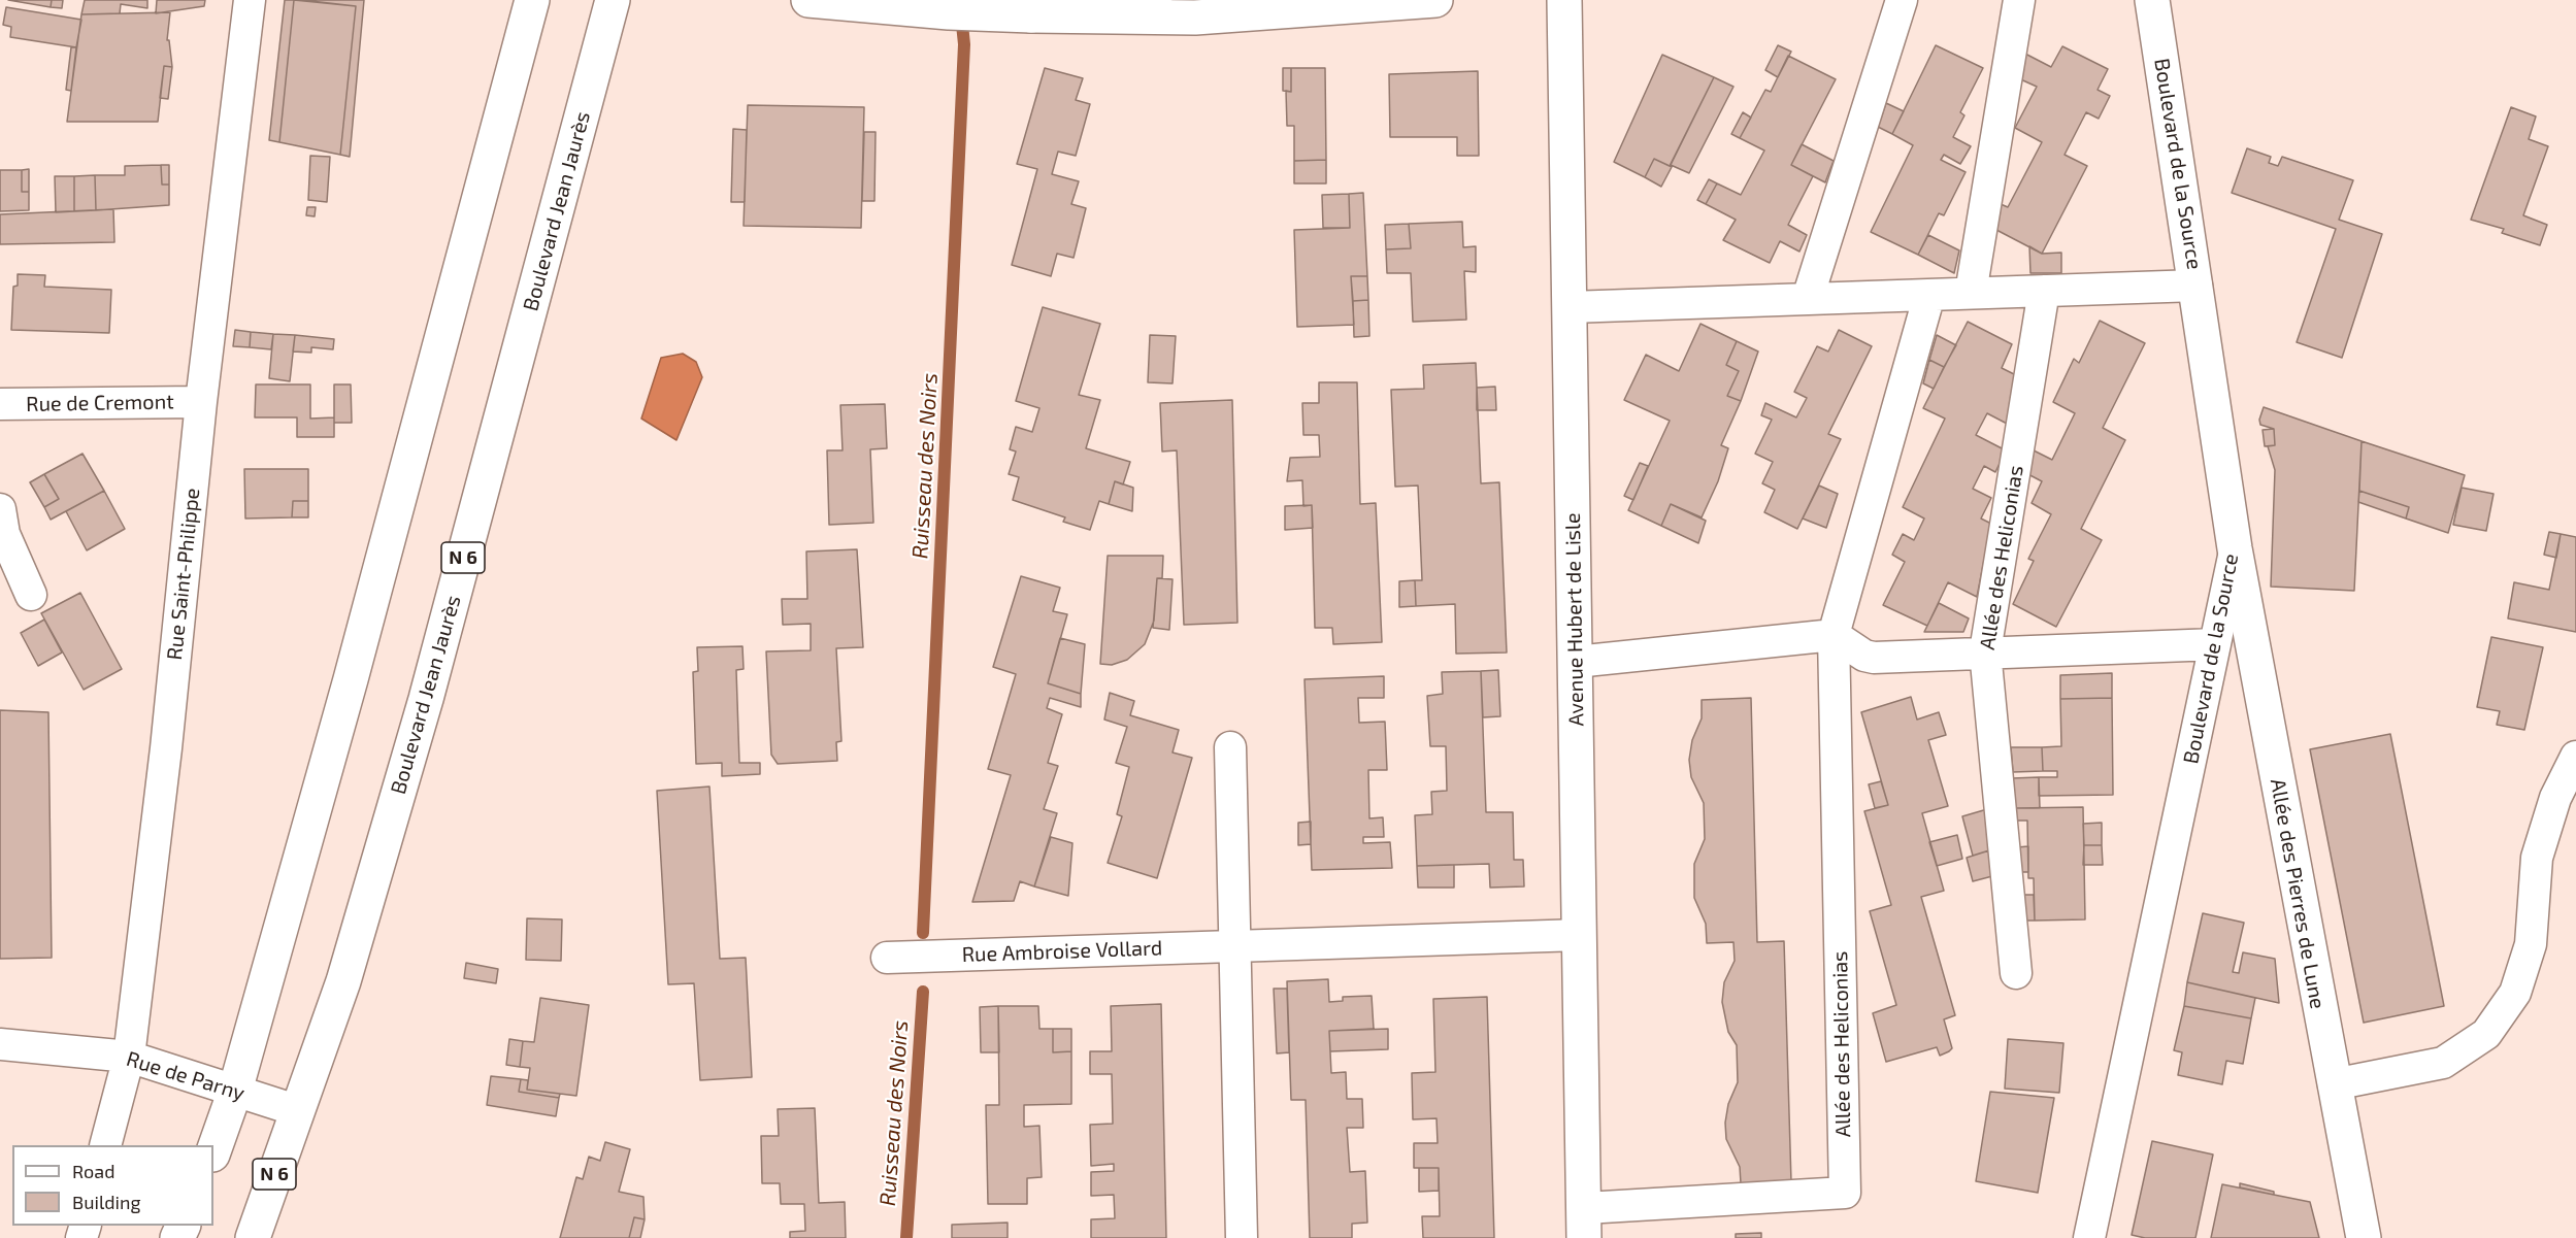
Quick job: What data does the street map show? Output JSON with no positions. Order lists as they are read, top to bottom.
{
  "streets": {
    "street": [
      "Boulevard de la Source",
      "Boulevard Jean Jaurès",
      "Rue de Cremont",
      "N 6",
      "Allée des Heliconias",
      "Rue Saint-Philippe",
      "Avenue Hubert de Lisle",
      "Allée des Pierres de Lune",
      "Rue Ambroise Vollard",
      "Rue de Parny"
    ]
  },
  "crossings": [
    ["Boulevard de la Source", "Allée des Pierres de Lune"],
    ["Boulevard Jean Jaurès", "Rue de Parny"],
    ["Rue de Cremont", "Rue Saint-Philippe"],
    ["Allée des Heliconias", "Avenue Hubert de Lisle"],
    ["Rue Saint-Philippe", "Rue de Parny"],
    ["Avenue Hubert de Lisle", "Rue Ambroise Vollard"]
  ],
  "water": ["Ruisseau des Noirs"],
  "legend": ["Road", "Building"]
}
